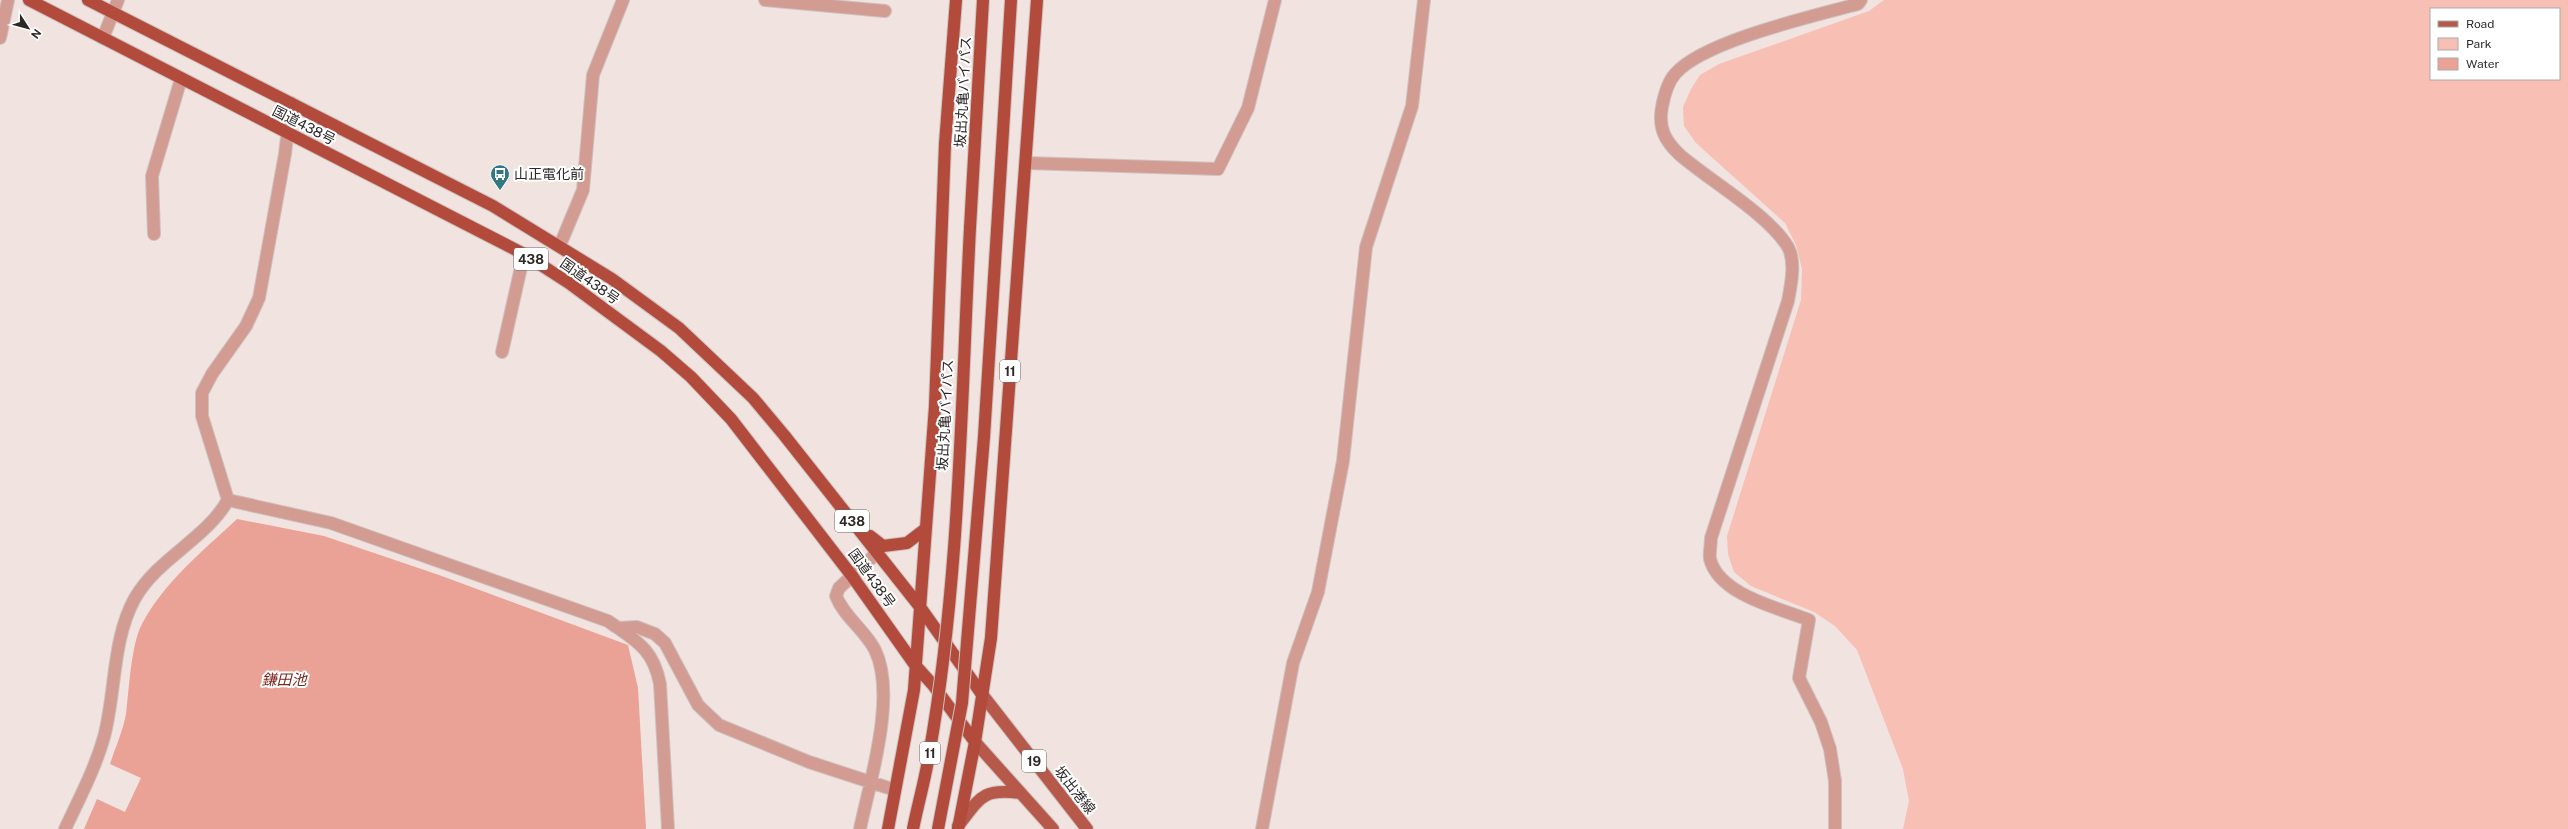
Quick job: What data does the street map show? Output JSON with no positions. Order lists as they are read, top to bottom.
{
  "streets": {
    "highway": [
      "坂出丸亀バイパス",
      "国道438号",
      "438",
      "11"
    ],
    "main road": ["19", "坂出港線"]
  },
  "crossings": [
    ["国道438号", "11"],
    ["国道438号", "19"],
    ["国道438号", "坂出港線"],
    ["11", "19"],
    ["11", "坂出港線"]
  ],
  "water": ["鎌田池"],
  "places": {
    "bus stop": ["山正電化前"]
  },
  "legend": ["Road", "Park", "Water"],
  "north": "bottom right"
}
